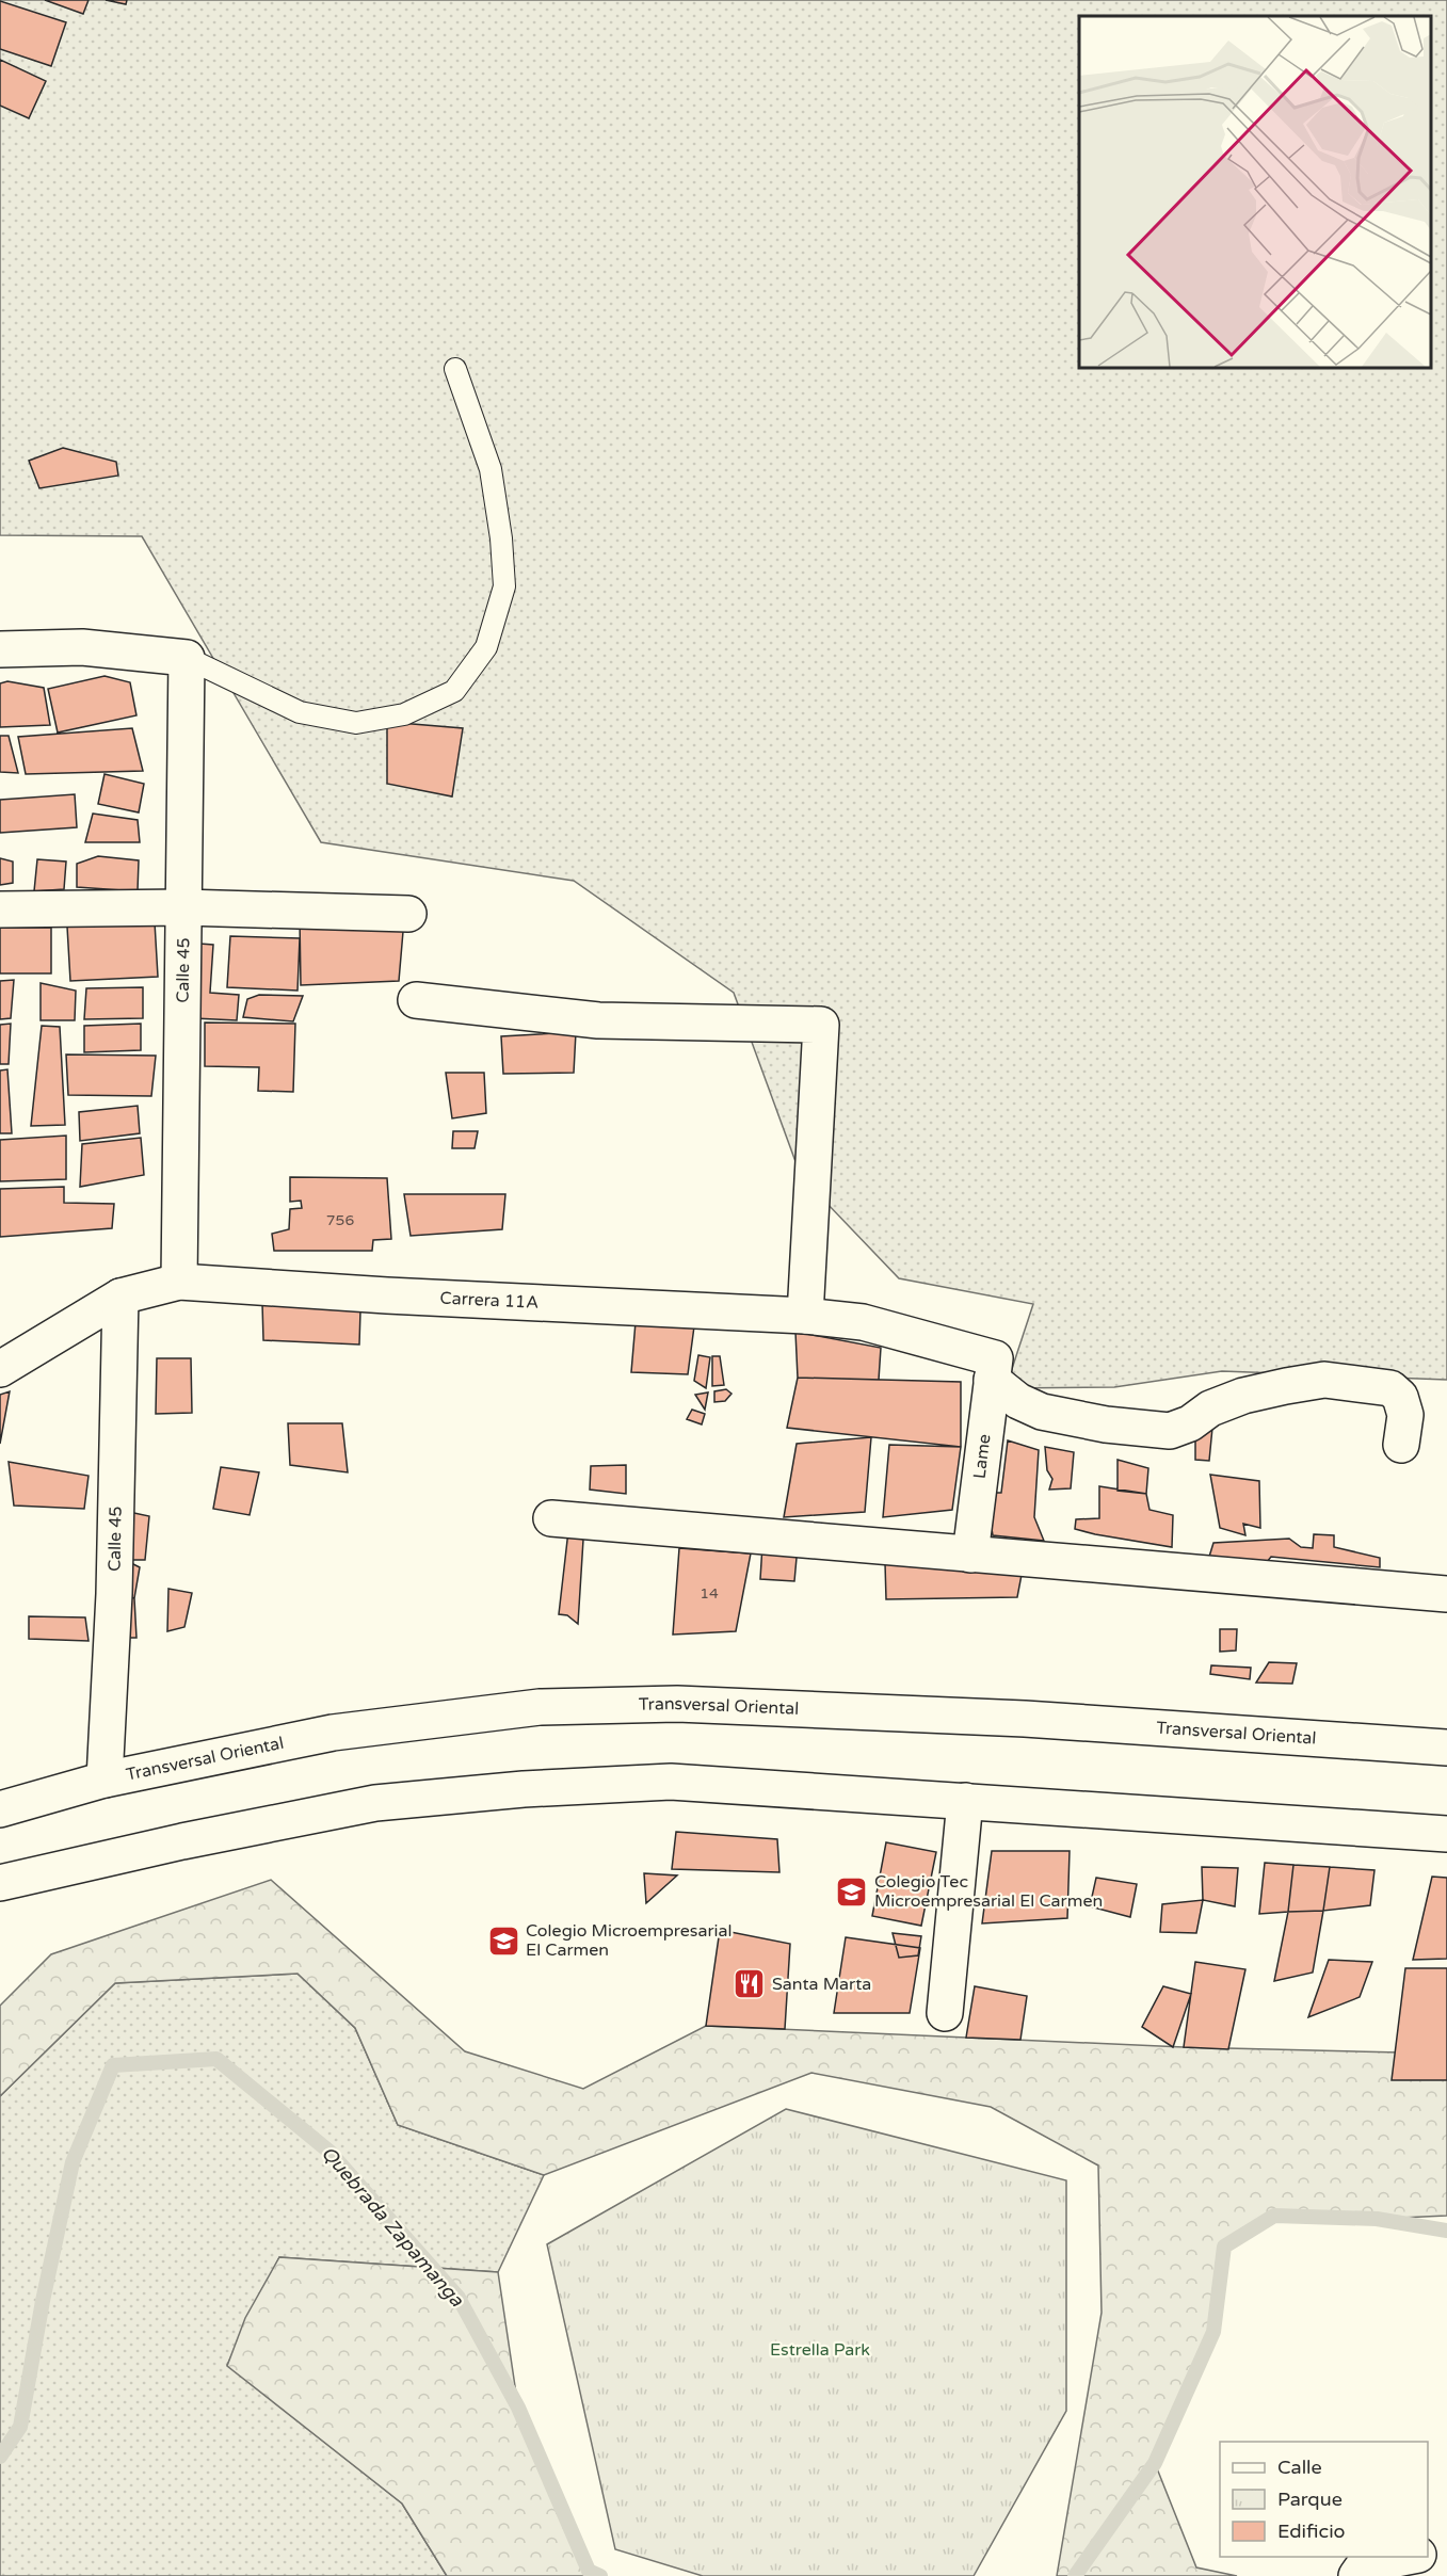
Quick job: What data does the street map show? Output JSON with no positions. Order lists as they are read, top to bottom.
{
  "streets": {
    "street": [
      "Calle 45",
      "Carrera 11A",
      "Lame",
      "Transversal Oriental"
    ]
  },
  "crossings": [
    ["Calle 45", "Carrera 11A"],
    ["Calle 45", "Transversal Oriental"],
    ["Carrera 11A", "Lame"]
  ],
  "water": ["Quebrada Zapamanga"],
  "parks": ["Estrella Park"],
  "places": {
    "school or university": ["Colegio Tec Microempresarial El Carmen", "Colegio Microempresarial El Carmen"],
    "restaurant": ["Santa Marta"]
  },
  "house_numbers": ["756", "14"],
  "legend": ["Calle", "Parque", "Edificio"]
}
